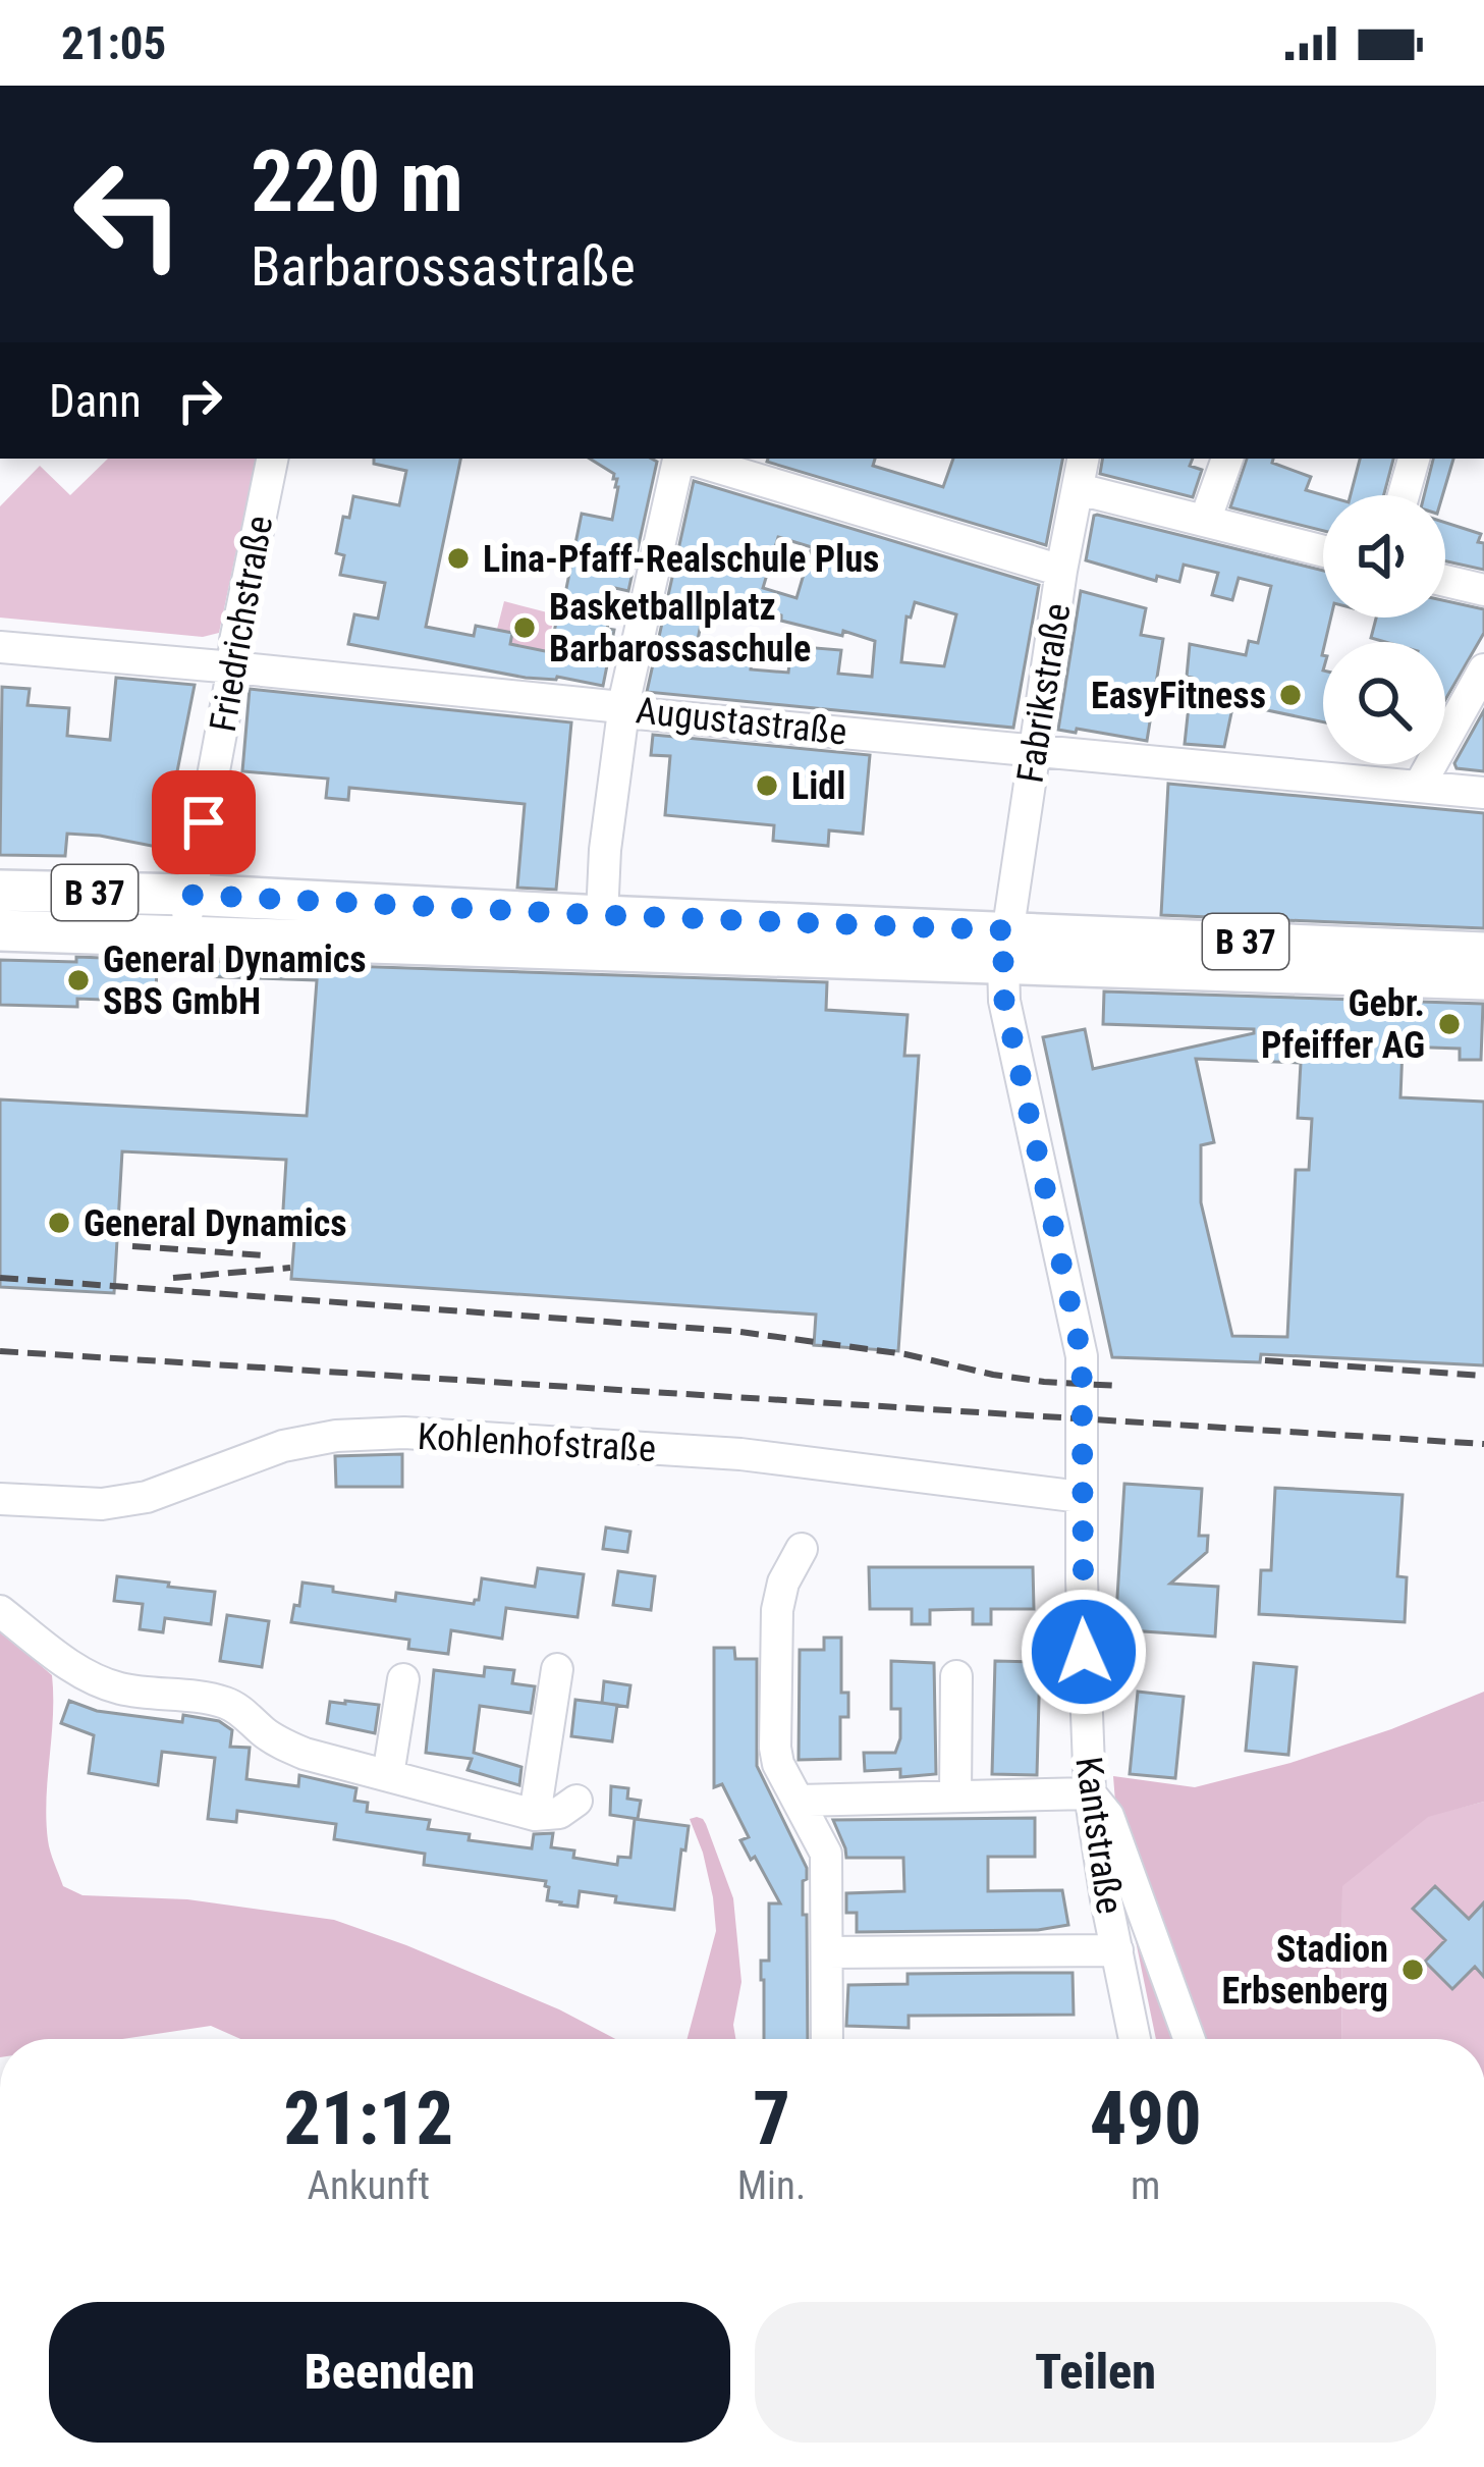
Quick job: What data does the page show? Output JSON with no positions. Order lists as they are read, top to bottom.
{
  "streets": {
    "main road": ["B 37"],
    "street": [
      "Friedrichstraße",
      "Fabrikstraße",
      "Augustastraße",
      "Kohlenhofstraße",
      "Kantstraße"
    ]
  },
  "crossings": [
    ["Friedrichstraße", "Augustastraße"],
    ["Friedrichstraße", "B 37"],
    ["Fabrikstraße", "Augustastraße"],
    ["Fabrikstraße", "B 37"],
    ["Fabrikstraße", "Kantstraße"],
    ["B 37", "Kantstraße"],
    ["Kohlenhofstraße", "Kantstraße"]
  ],
  "places": [
    "Lina-Pfaff-Realschule Plus",
    "Basketballplatz Barbarossaschule",
    "EasyFitness",
    "Lidl",
    "General Dynamics SBS GmbH",
    "Gebr. Pfeiffer AG",
    "General Dynamics",
    "Stadion Erbsenberg"
  ],
  "page": {
    "status": "21:05",
    "turn": ["220 m", "Barbarossastraße"],
    "then": "Dann",
    "eta": [
      "21:12",
      "Ankunft",
      "7",
      "Min.",
      "490",
      "m"
    ],
    "buttons": ["Beenden", "Teilen"]
  }
}
